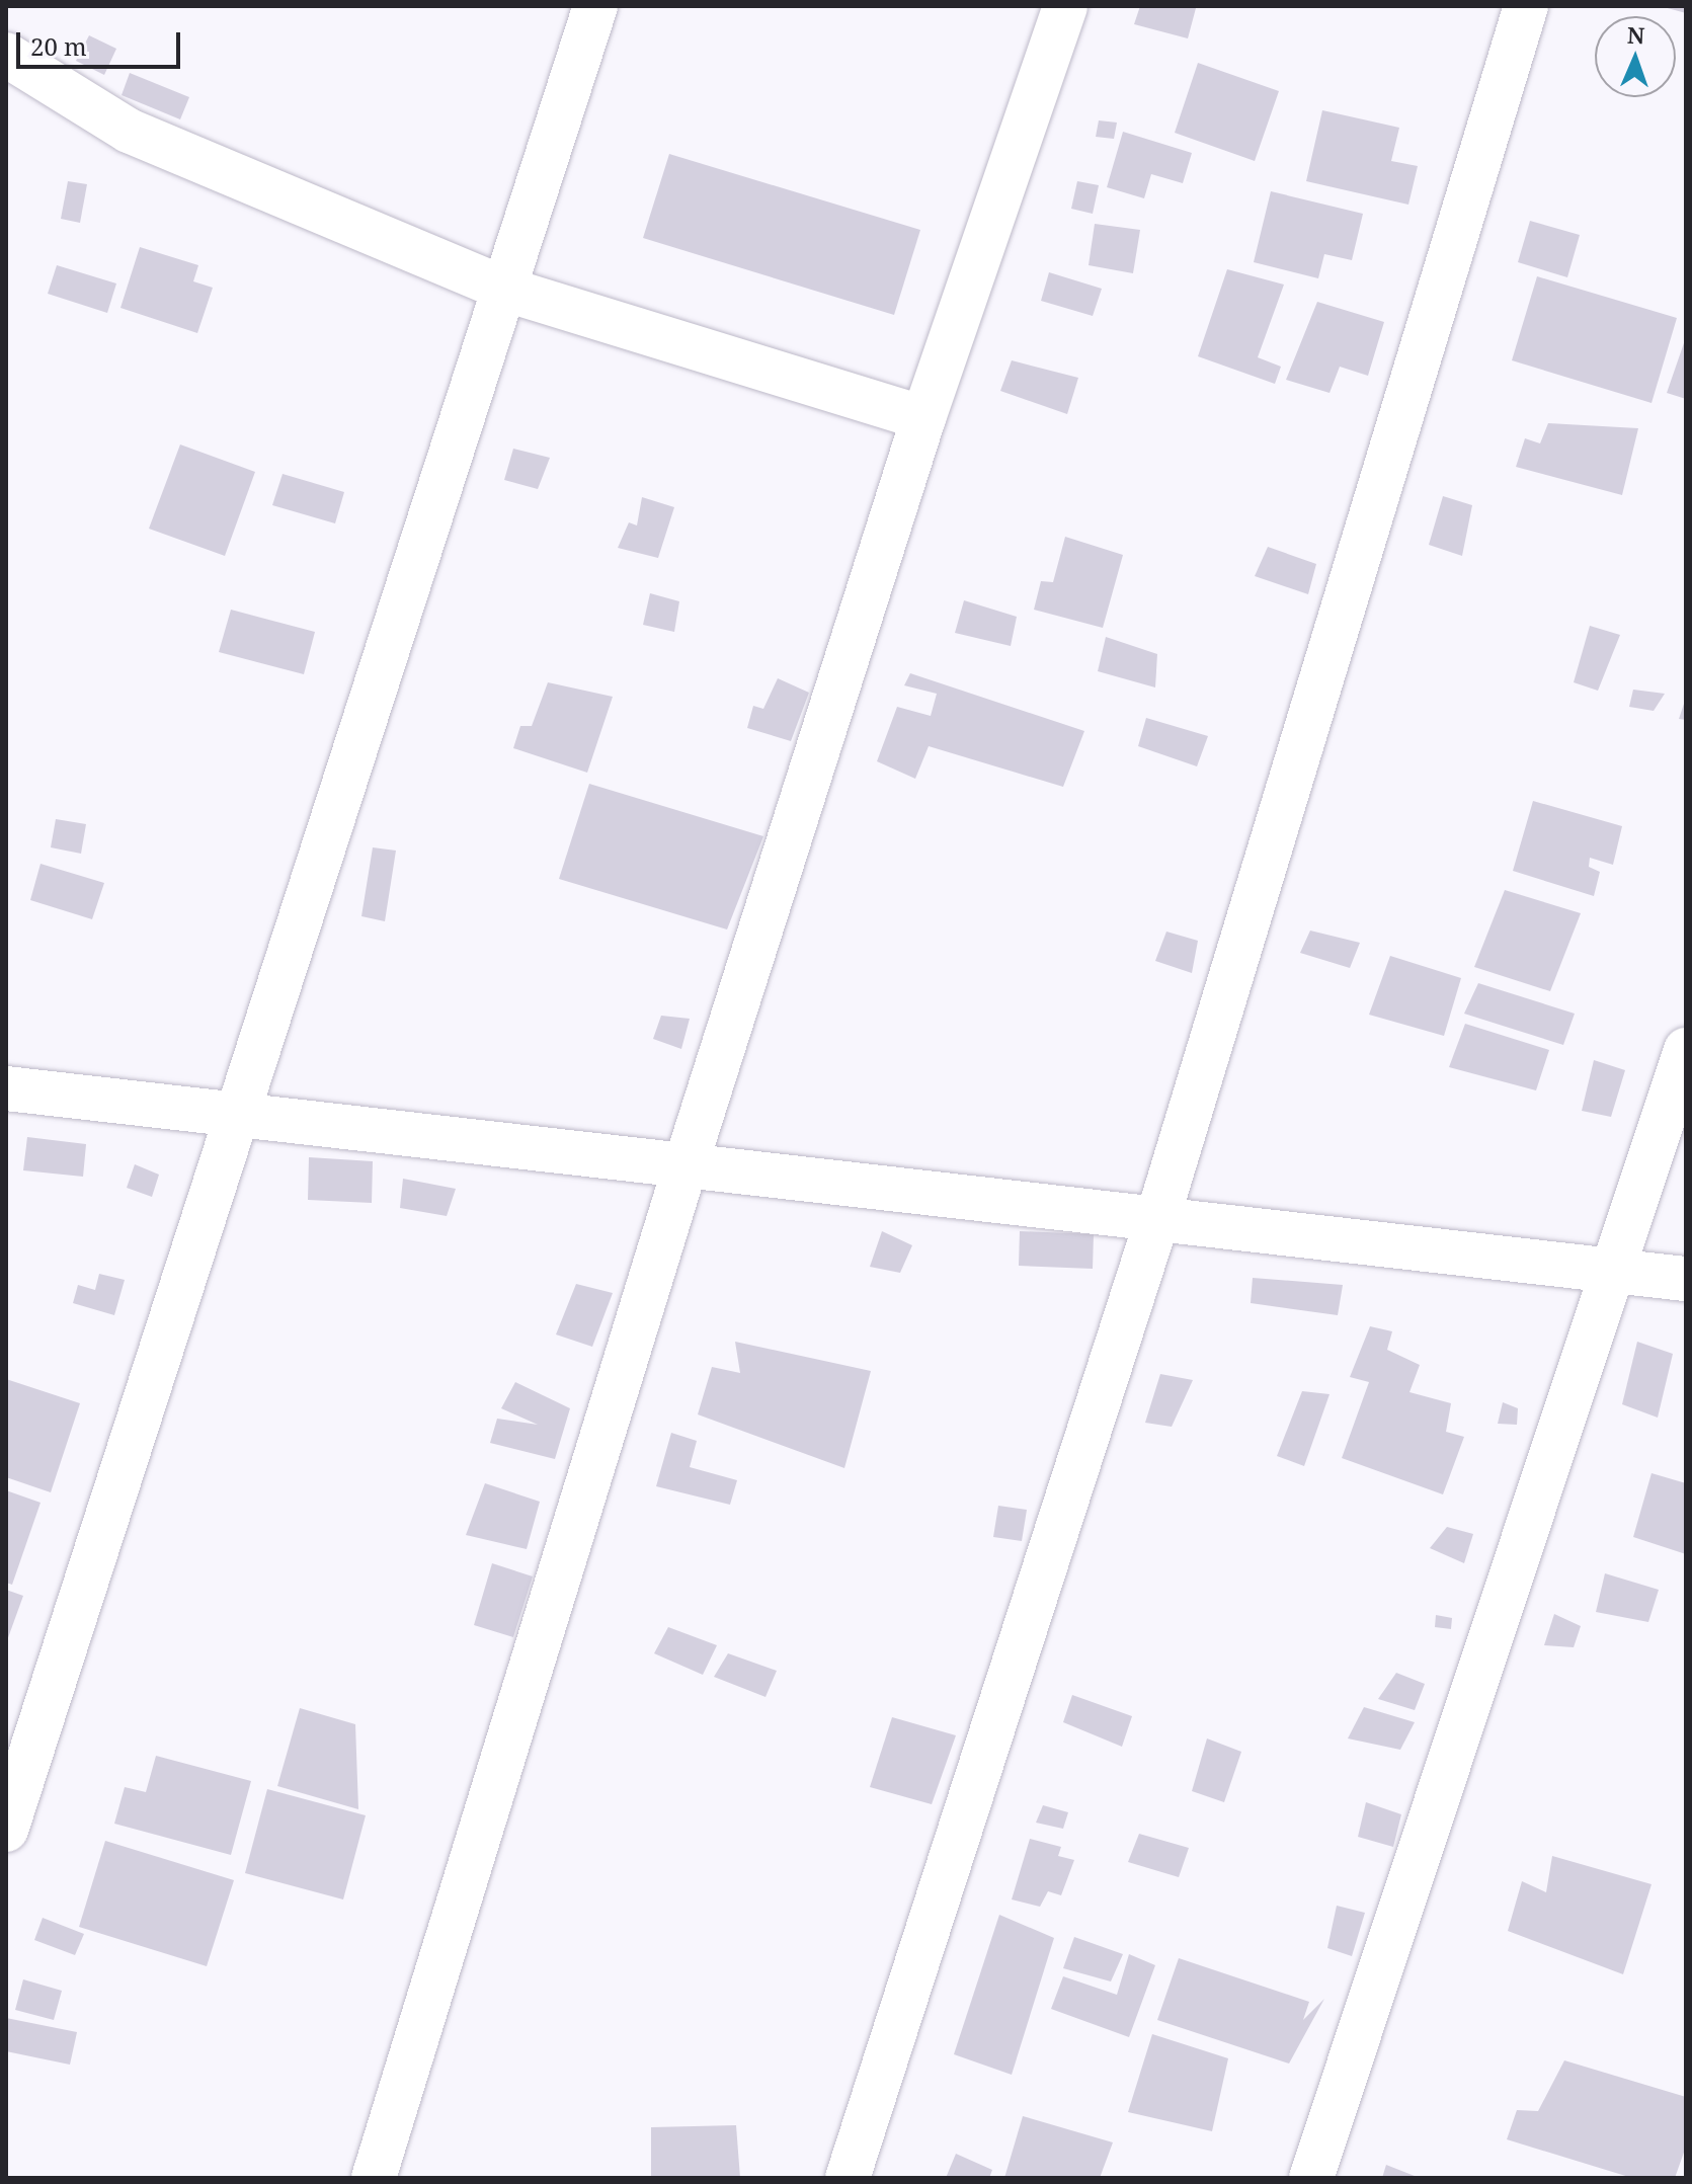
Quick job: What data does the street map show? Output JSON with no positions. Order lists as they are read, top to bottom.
{
  "scale_bar": "20 m",
  "north": "top"
}
